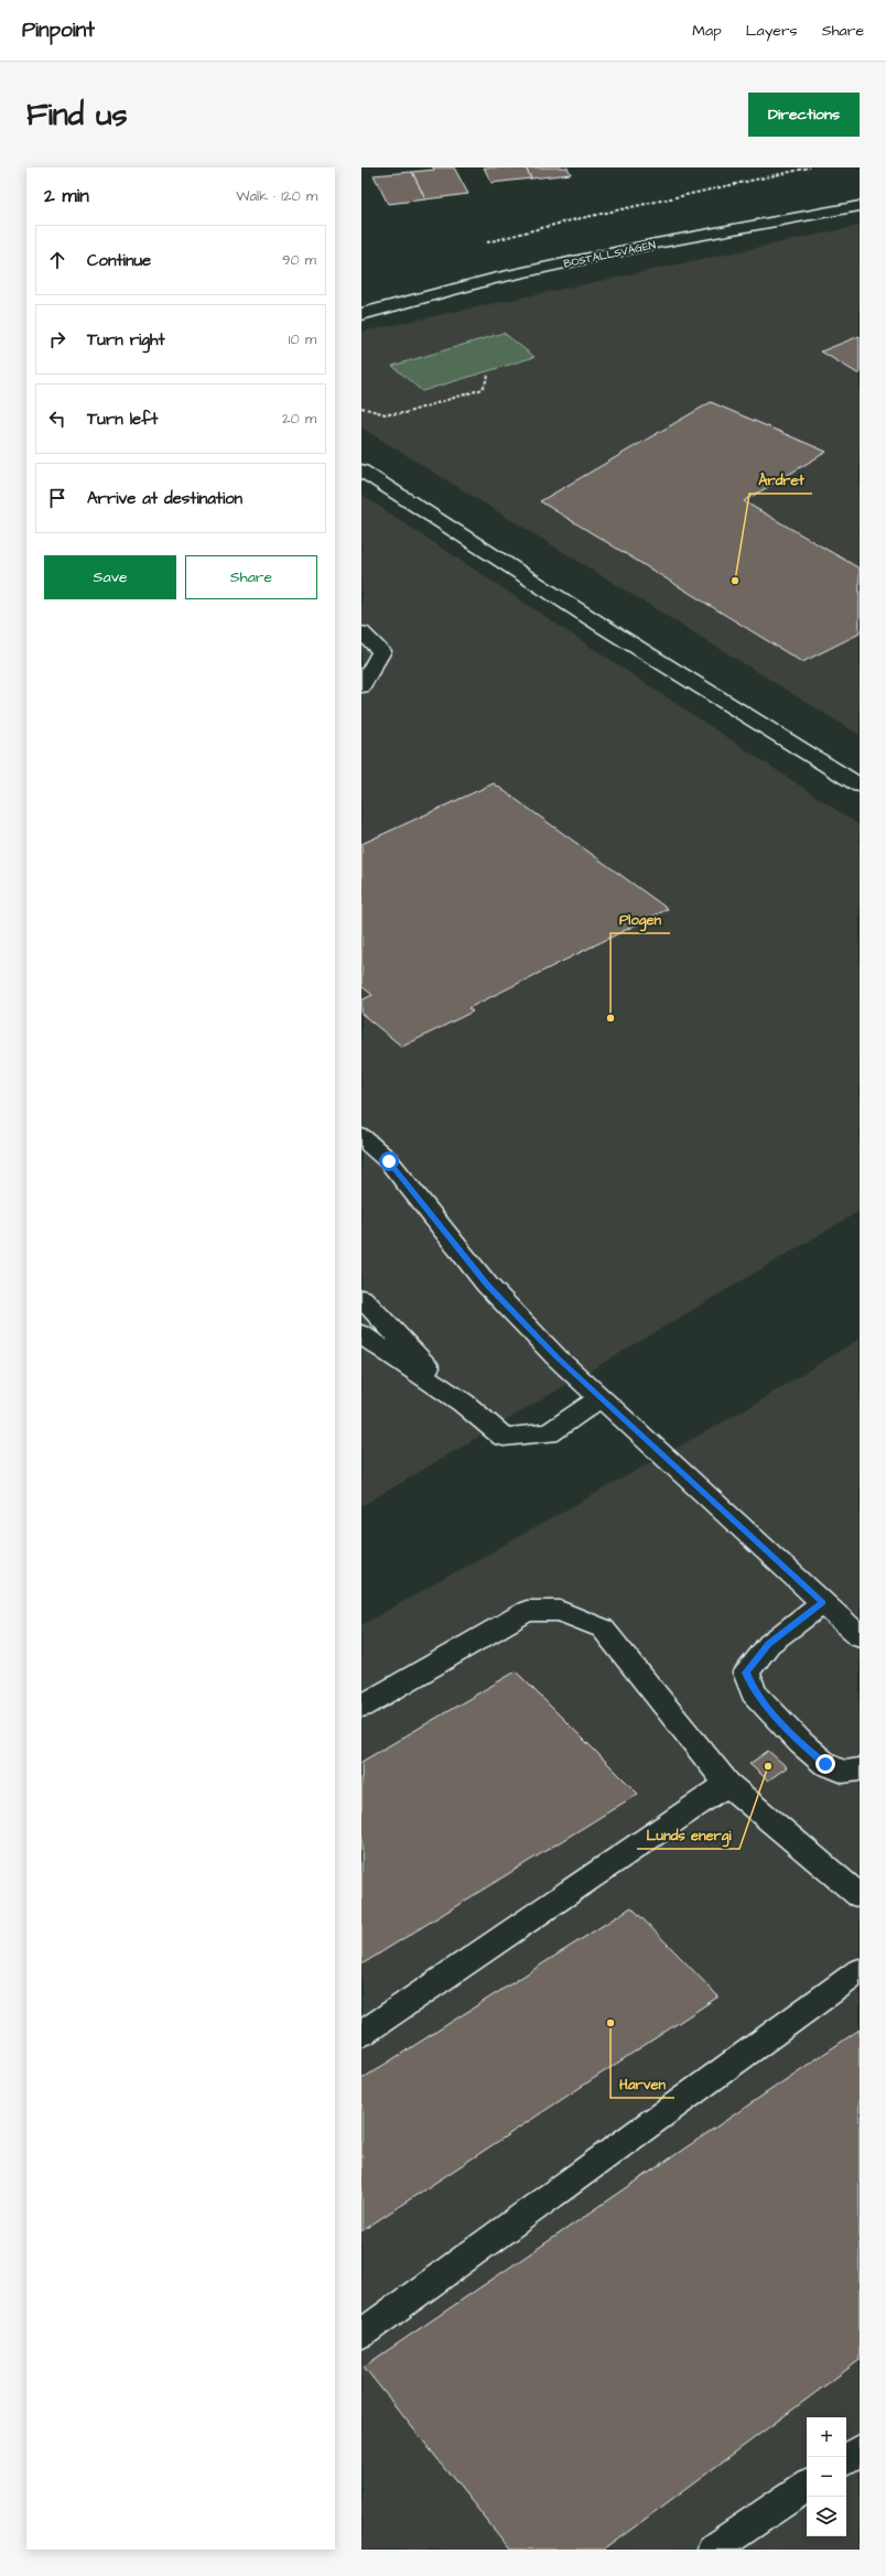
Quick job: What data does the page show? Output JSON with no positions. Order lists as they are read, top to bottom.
{
  "streets": {
    "street": ["BOSTÄLLSVÄGEN"]
  },
  "places": [
    "Årdret",
    "Plogen",
    "Lunds energi",
    "Harven"
  ],
  "page": {
    "header": "Pinpoint",
    "nav": ["Map", "Layers", "Share"],
    "buttons": [
      "Directions",
      ["Save", "Share"]
    ],
    "title": "Find us",
    "heading": ["2 min", "Walk · 120 m"],
    "list": [
      ["Continue", "90 m"],
      ["Turn right", "10 m"],
      ["Turn left", "20 m"],
      "Arrive at destination"
    ],
    "map_buttons": ["+", "−"]
  }
}
